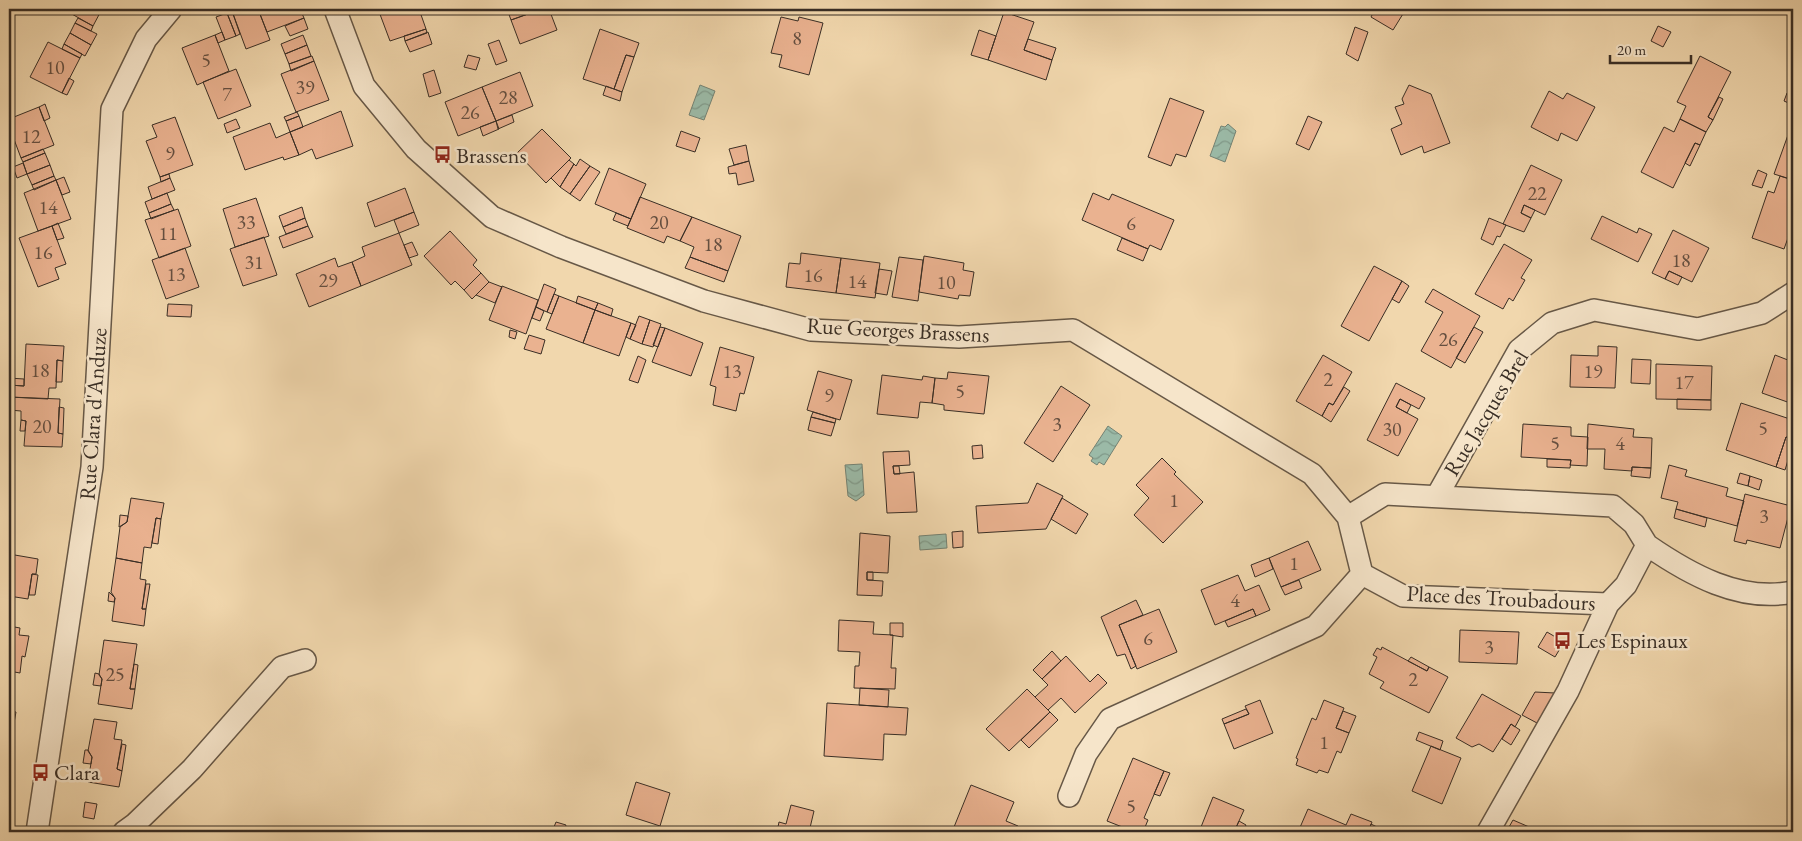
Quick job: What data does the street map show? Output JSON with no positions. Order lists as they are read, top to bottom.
{
  "streets": {
    "street": [
      "Rue Georges Brassens",
      "Rue Jacques Brel",
      "Rue Clara d'Anduze",
      "Place des Troubadours"
    ]
  },
  "places": {
    "bus stop": ["Brassens", "Les Espinaux", "Clara"]
  },
  "house_numbers": [
    "8",
    "5",
    "10",
    "39",
    "7",
    "28",
    "26",
    "12",
    "9",
    "22",
    "14",
    "33",
    "20",
    "6",
    "11",
    "18",
    "16",
    "18",
    "31",
    "13",
    "16",
    "29",
    "14",
    "10",
    "26",
    "18",
    "13",
    "19",
    "2",
    "17",
    "5",
    "9",
    "3",
    "20",
    "5",
    "30",
    "5",
    "4",
    "1",
    "3",
    "1",
    "4",
    "6",
    "3",
    "25",
    "2",
    "1",
    "5"
  ],
  "scale_bar": "20 m"
}
